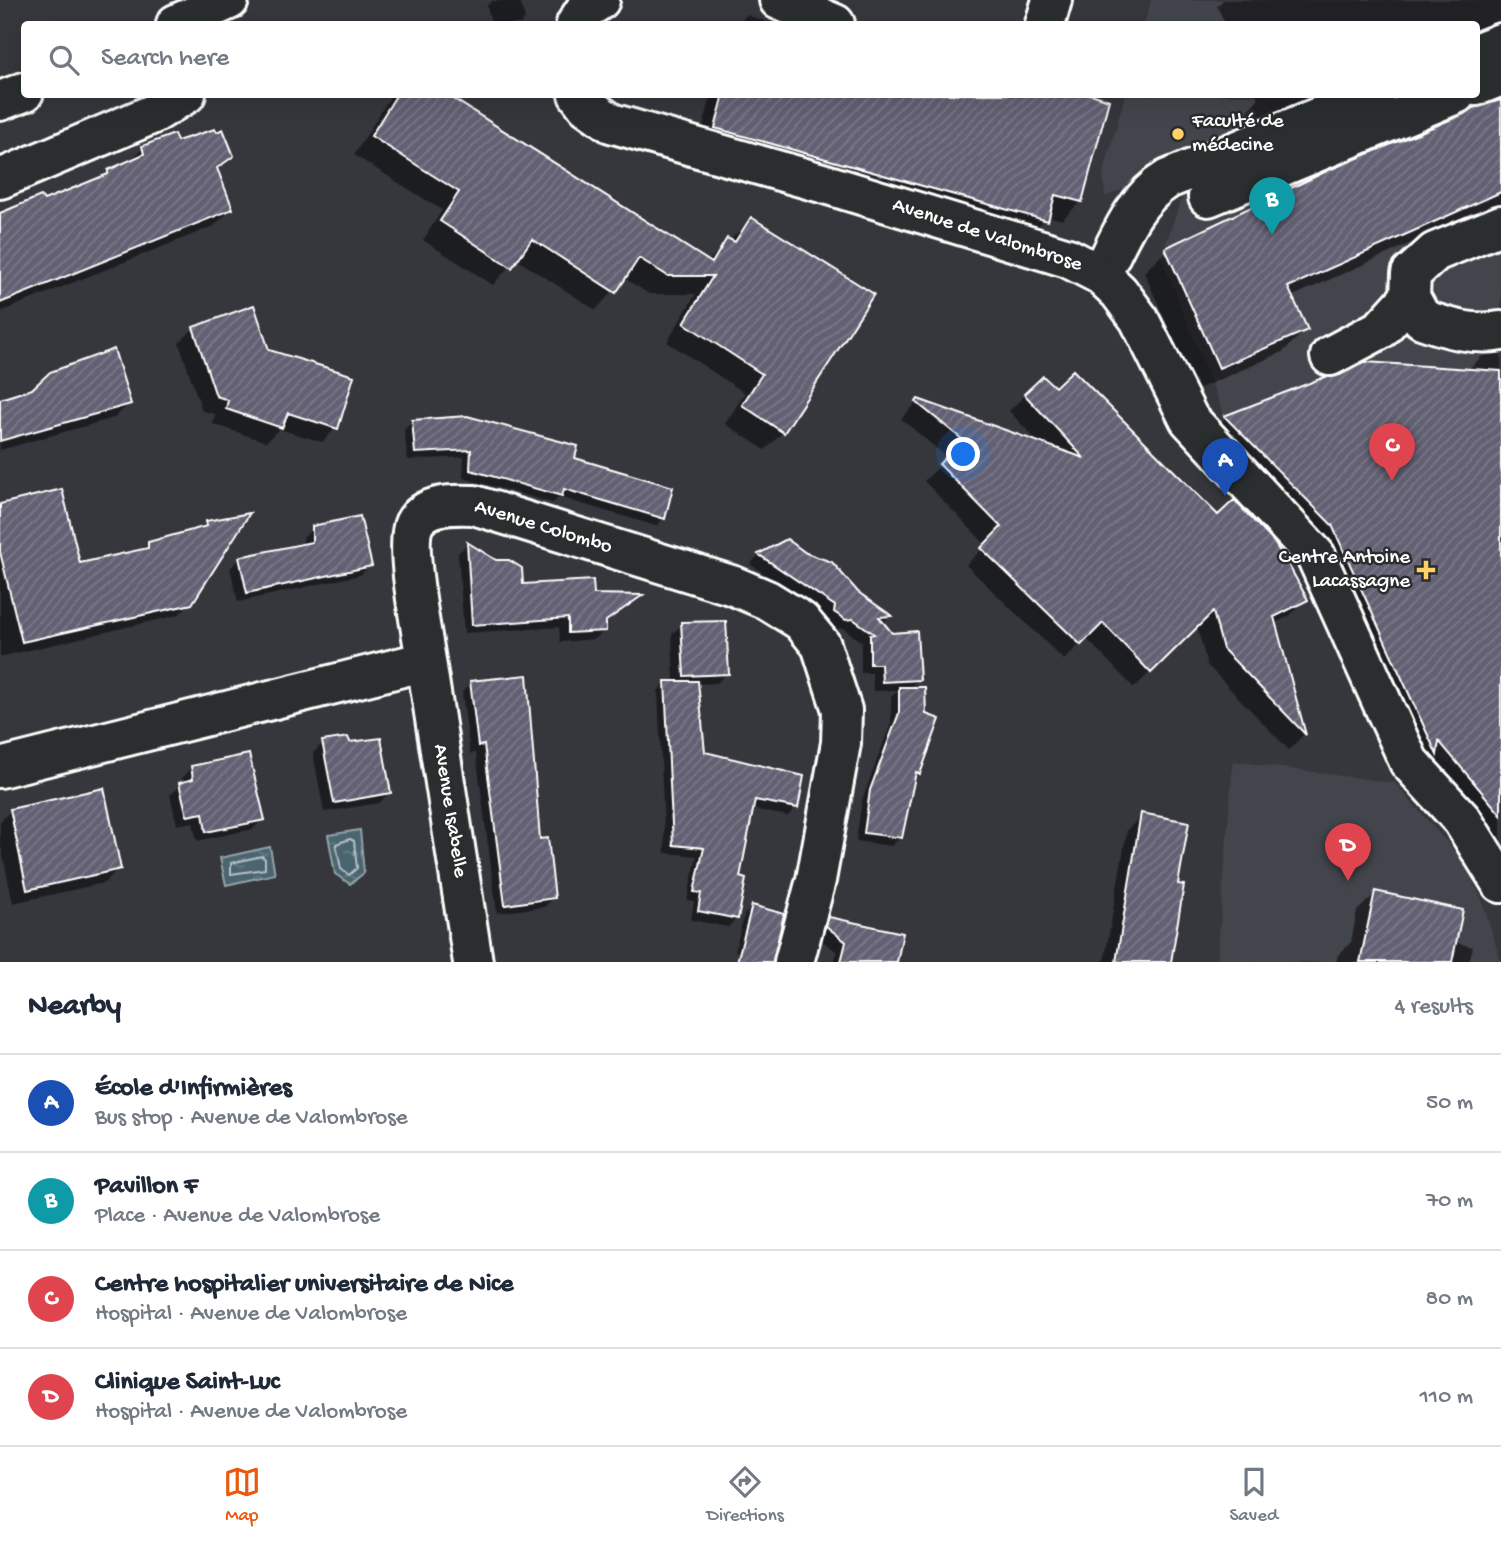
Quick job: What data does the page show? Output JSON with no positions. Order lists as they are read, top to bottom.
{
  "streets": {
    "street": ["Avenue de Valombrose", "Avenue Colombo", "Avenue Isabelle"]
  },
  "crossings": [
    ["Avenue Colombo", "Avenue Isabelle"]
  ],
  "places": {
    "other": ["Faculté de médecine"],
    "health": ["Centre Antoine Lacassagne"]
  },
  "page": {
    "search": "Search here",
    "pins": [
      "B",
      "C",
      "A",
      "D"
    ],
    "heading": ["Nearby", "4 results"],
    "list": [
      {
        "mark": "A",
        "name": "École d'Infirmières",
        "note": "Bus stop · Avenue de Valombrose",
        "value": "50 m"
      },
      {
        "mark": "B",
        "name": "Pavillon F",
        "note": "Place · Avenue de Valombrose",
        "value": "70 m"
      },
      {
        "mark": "C",
        "name": "Centre hospitalier universitaire de Nice",
        "note": "Hospital · Avenue de Valombrose",
        "value": "80 m"
      },
      {
        "mark": "D",
        "name": "Clinique Saint-Luc",
        "note": "Hospital · Avenue de Valombrose",
        "value": "110 m"
      }
    ],
    "nav": ["Map", "Directions", "Saved"]
  }
}
